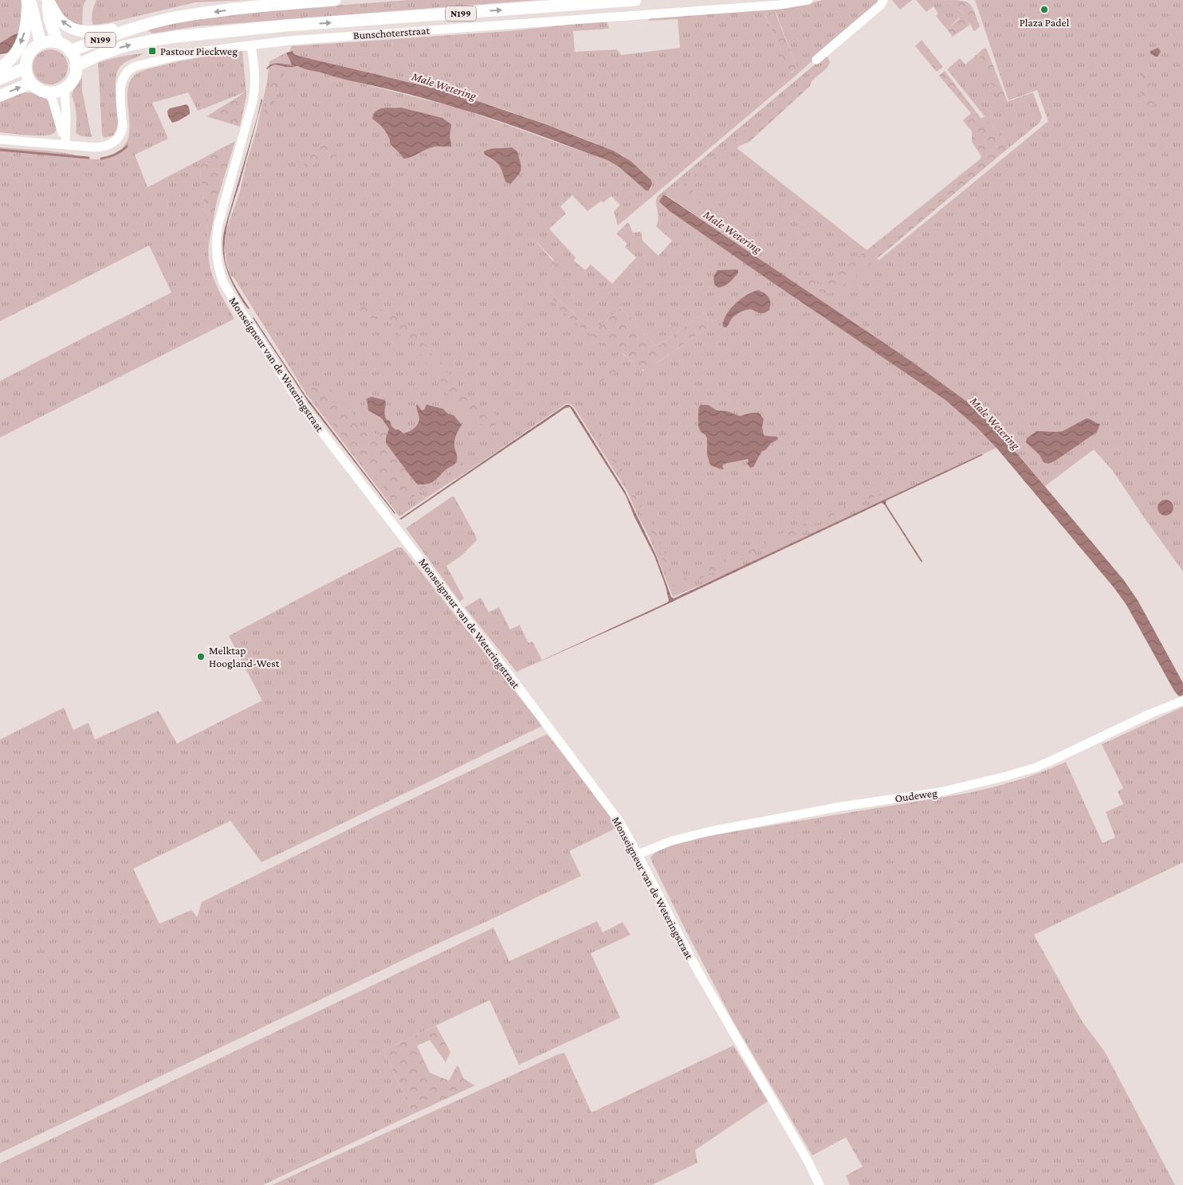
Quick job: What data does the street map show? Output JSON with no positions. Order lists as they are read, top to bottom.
{
  "streets": {
    "main road": ["N199", "Bunschoterstraat"],
    "street": ["Monseigneur van de Weteringstraat", "Oudeweg"]
  },
  "crossings": [
    ["N199", "Bunschoterstraat"],
    ["Bunschoterstraat", "Monseigneur van de Weteringstraat"],
    ["Monseigneur van de Weteringstraat", "Oudeweg"]
  ],
  "water": ["Male Wetering"],
  "places": {
    "other": ["Plaza Padel", "Melktap Hoogland-West"],
    "transit": ["Pastoor Pieckweg"]
  }
}
